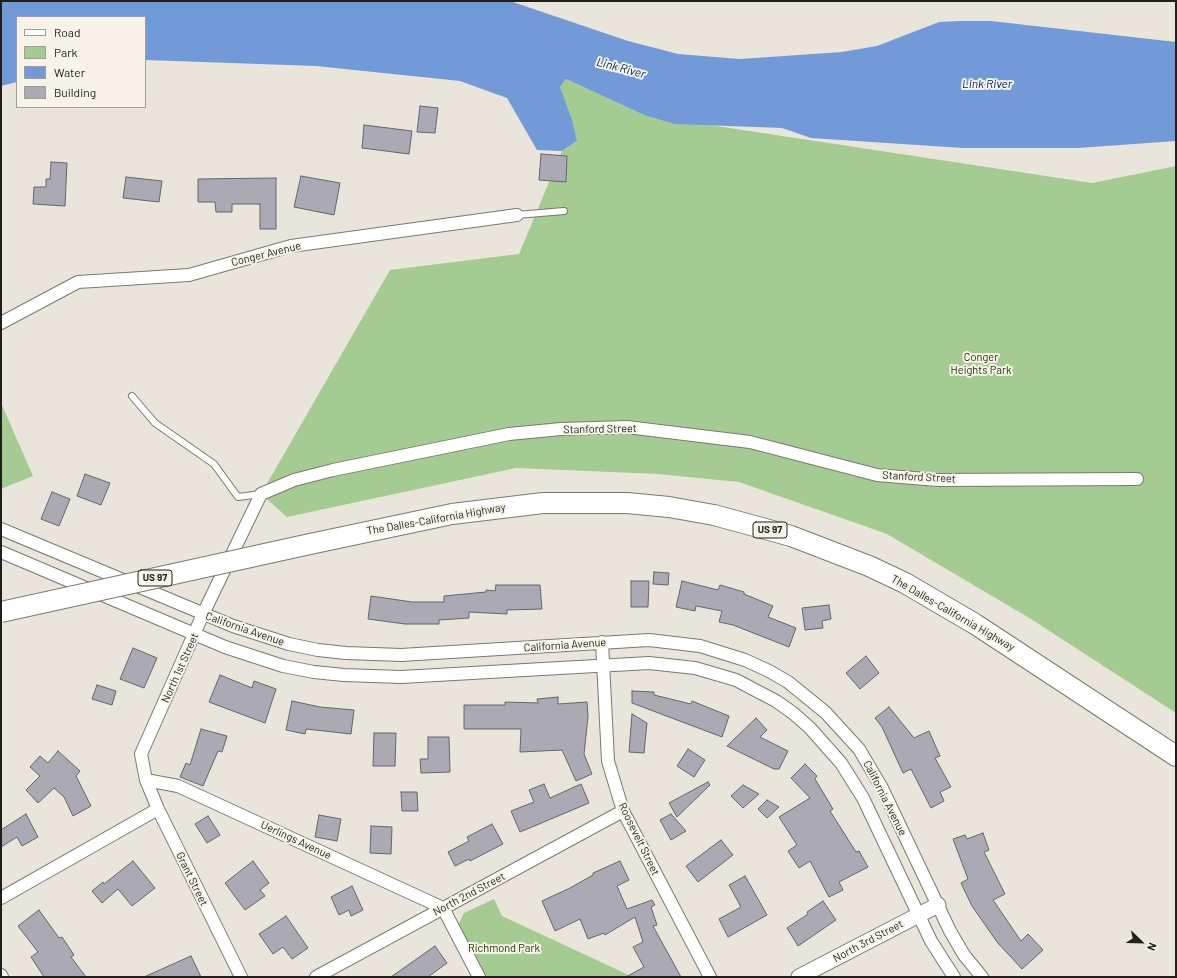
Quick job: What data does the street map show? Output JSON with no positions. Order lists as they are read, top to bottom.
{
  "streets": {
    "highway": ["The Dalles-California Highway", "US 97"],
    "street": [
      "Conger Avenue",
      "Stanford Street",
      "California Avenue",
      "North 1st Street",
      "Roosevelt Street",
      "Uerlings Avenue",
      "Grant Street",
      "North 2nd Street",
      "North 3rd Street"
    ]
  },
  "crossings": [
    ["Stanford Street", "North 1st Street"],
    ["California Avenue", "North 1st Street"],
    ["California Avenue", "Roosevelt Street"],
    ["California Avenue", "North 3rd Street"],
    ["North 1st Street", "Uerlings Avenue"],
    ["North 1st Street", "Grant Street"],
    ["Roosevelt Street", "North 2nd Street"],
    ["Uerlings Avenue", "Grant Street"],
    ["Uerlings Avenue", "North 2nd Street"]
  ],
  "water": ["Link River"],
  "parks": ["Conger Heights Park", "Richmond Park"],
  "legend": [
    "Road",
    "Park",
    "Water",
    "Building"
  ],
  "north": "bottom right"
}
